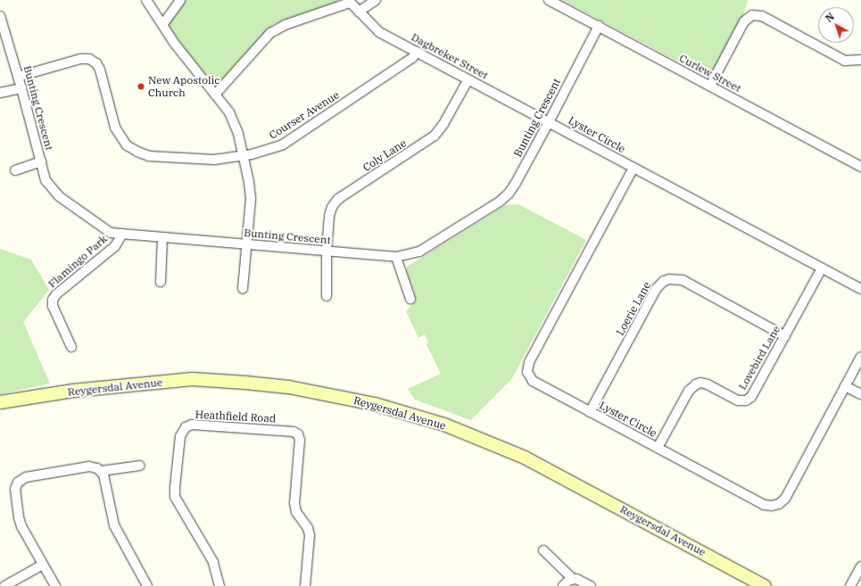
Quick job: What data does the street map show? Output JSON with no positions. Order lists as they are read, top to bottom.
{
  "streets": {
    "main road": ["Reygersdal Avenue"],
    "street": [
      "Dagbreker Street",
      "Curlew Street",
      "Bunting Crescent",
      "Courser Avenue",
      "Lyster Circle",
      "Coly Lane",
      "Flamingo Park",
      "Loerie Lane",
      "Lovebird Lane",
      "Heathfield Road"
    ]
  },
  "crossings": [
    ["Dagbreker Street", "Bunting Crescent"],
    ["Dagbreker Street", "Courser Avenue"],
    ["Dagbreker Street", "Lyster Circle"],
    ["Dagbreker Street", "Coly Lane"],
    ["Curlew Street", "Bunting Crescent"],
    ["Bunting Crescent", "Courser Avenue"],
    ["Bunting Crescent", "Lyster Circle"],
    ["Bunting Crescent", "Coly Lane"],
    ["Bunting Crescent", "Flamingo Park"],
    ["Lyster Circle", "Loerie Lane"],
    ["Lyster Circle", "Lovebird Lane"],
    ["Loerie Lane", "Lovebird Lane"]
  ],
  "places": ["New Apostolic Church"],
  "north": "top left"
}
